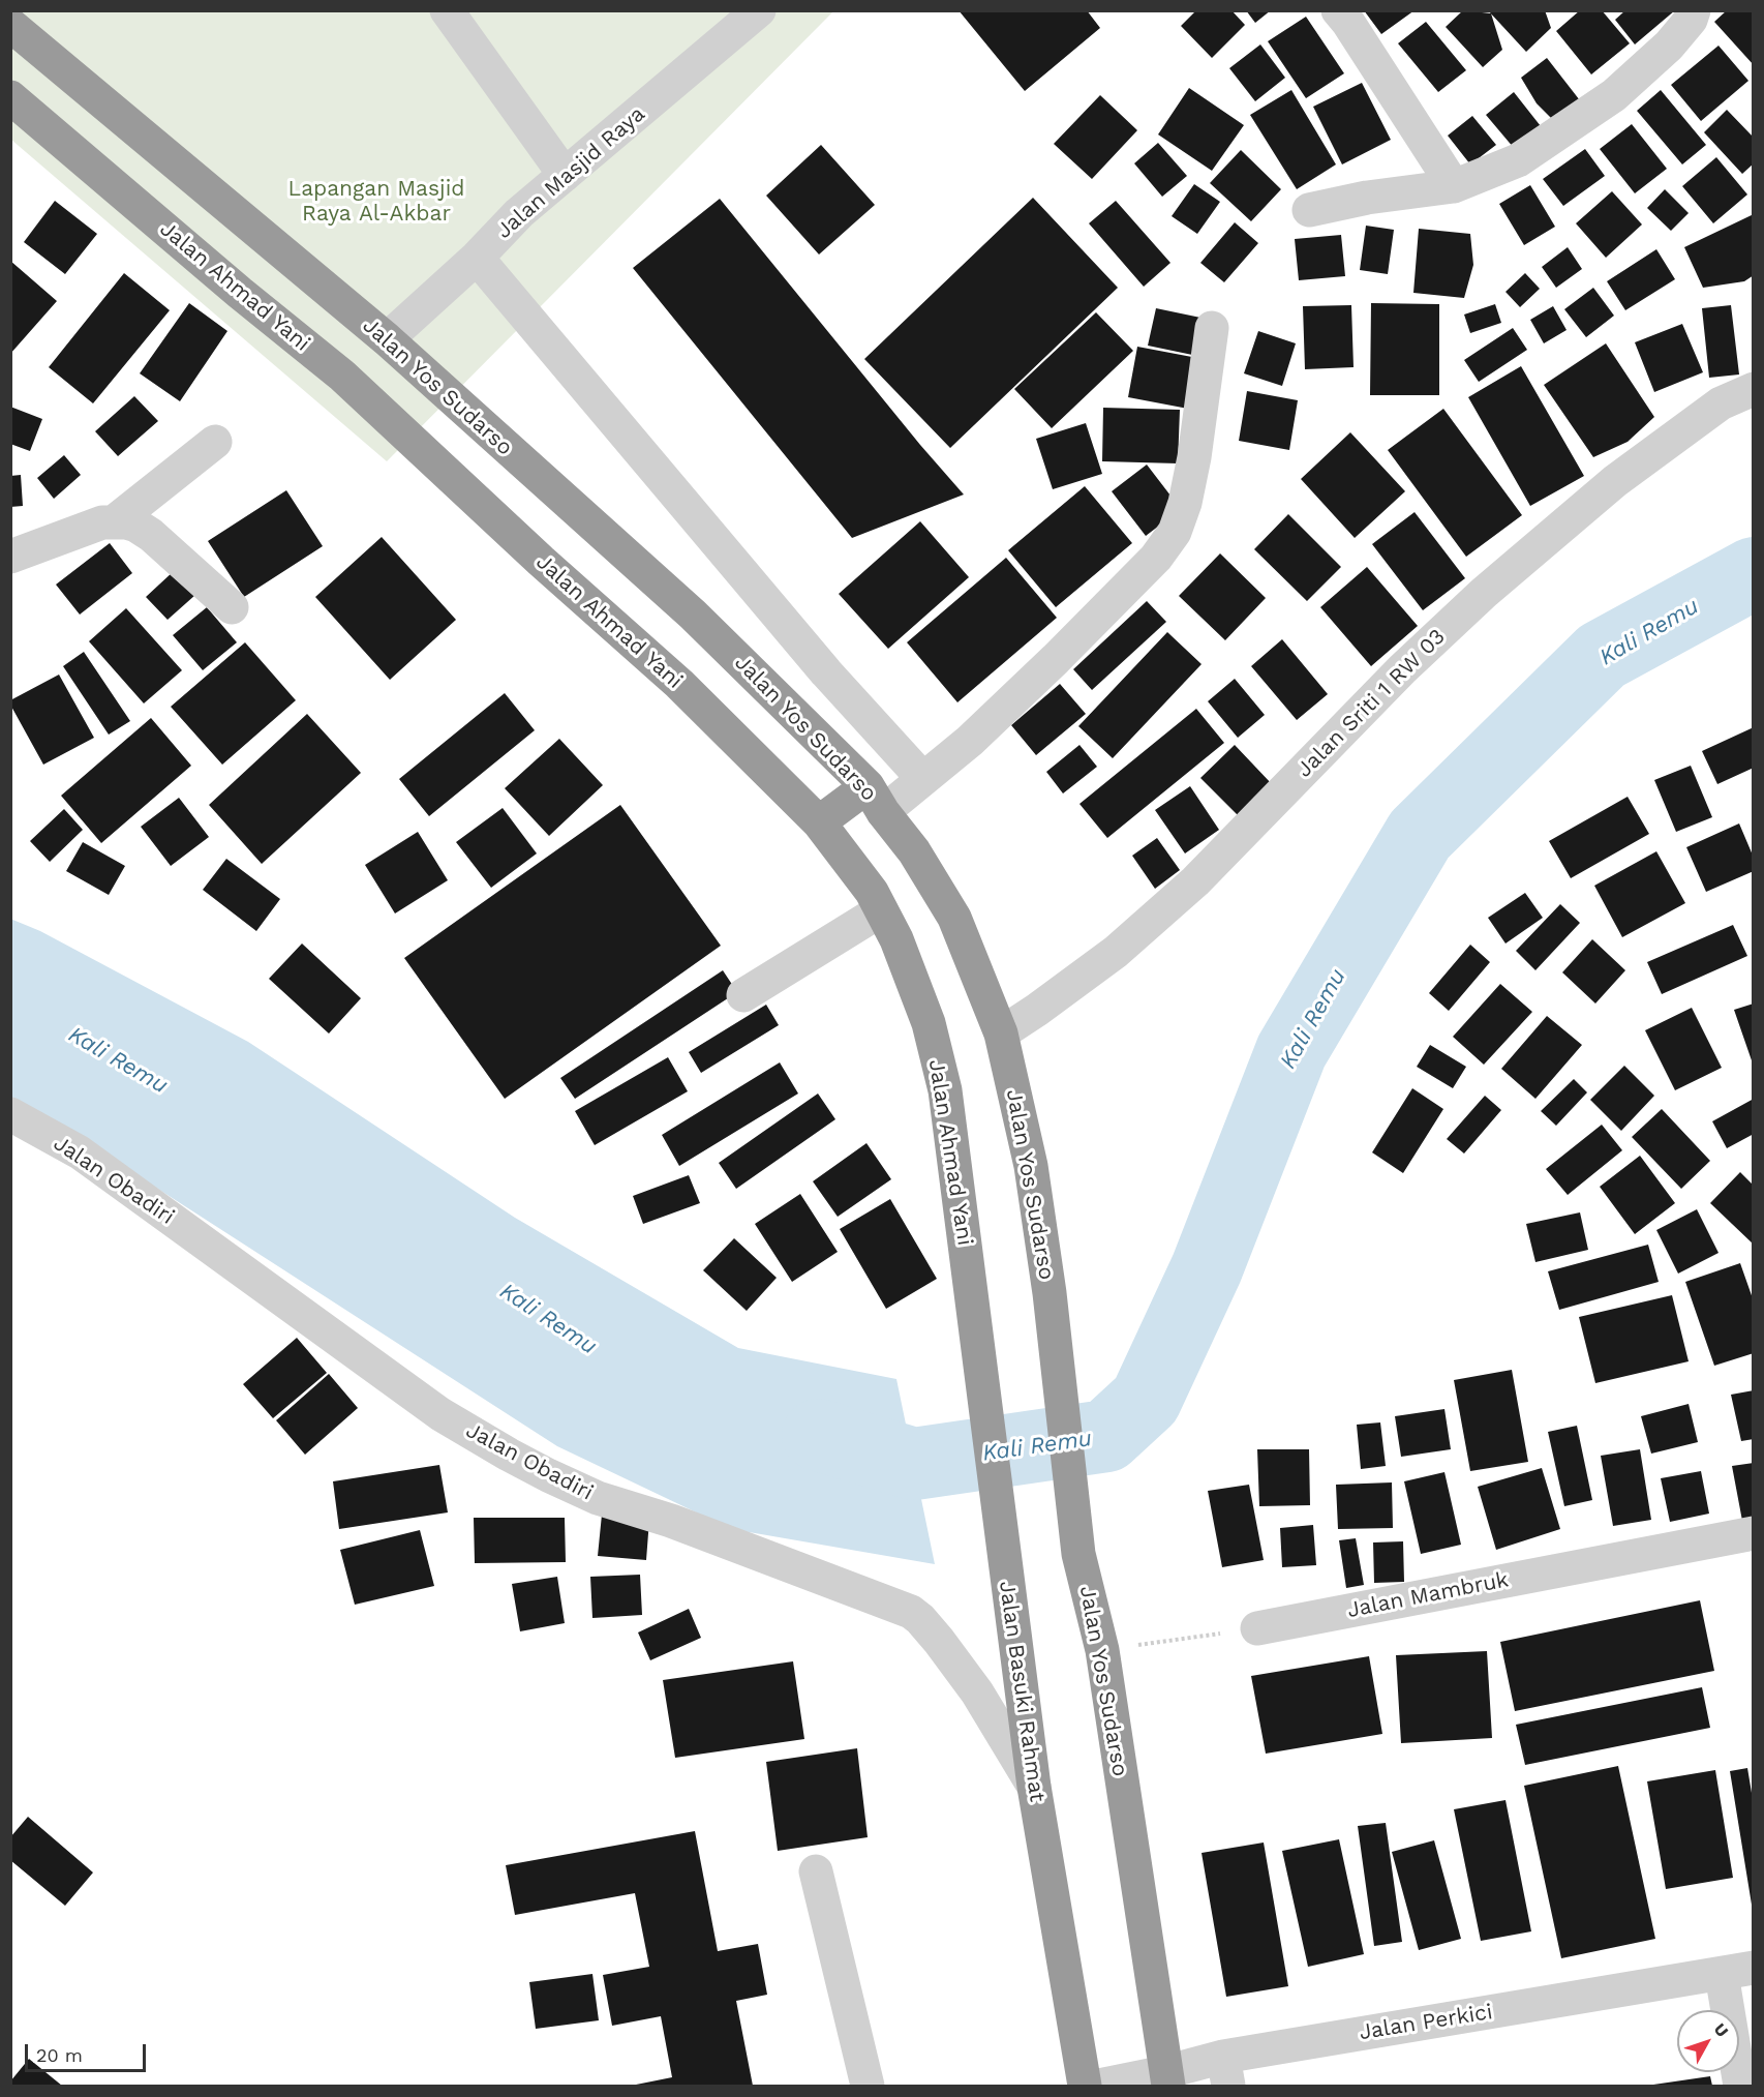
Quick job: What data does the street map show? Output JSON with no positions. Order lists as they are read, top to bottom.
{
  "streets": {
    "highway": ["Jalan Ahmad Yani", "Jalan Yos Sudarso", "Jalan Basuki Rahmat"],
    "street": [
      "Jalan Masjid Raya",
      "Jalan Sriti 1 RW 03",
      "Jalan Obadiri",
      "Jalan Mambruk",
      "Jalan Perkici"
    ]
  },
  "crossings": [
    ["Jalan Masjid Raya", "Jalan Yos Sudarso"],
    ["Jalan Ahmad Yani", "Jalan Basuki Rahmat"],
    ["Jalan Yos Sudarso", "Jalan Sriti 1 RW 03"],
    ["Jalan Yos Sudarso", "Jalan Perkici"],
    ["Jalan Obadiri", "Jalan Basuki Rahmat"]
  ],
  "water": ["Kali Remu"],
  "parks": ["Lapangan Masjid Raya Al-Akbar"],
  "scale_bar": "20 m",
  "north": "top right"
}
